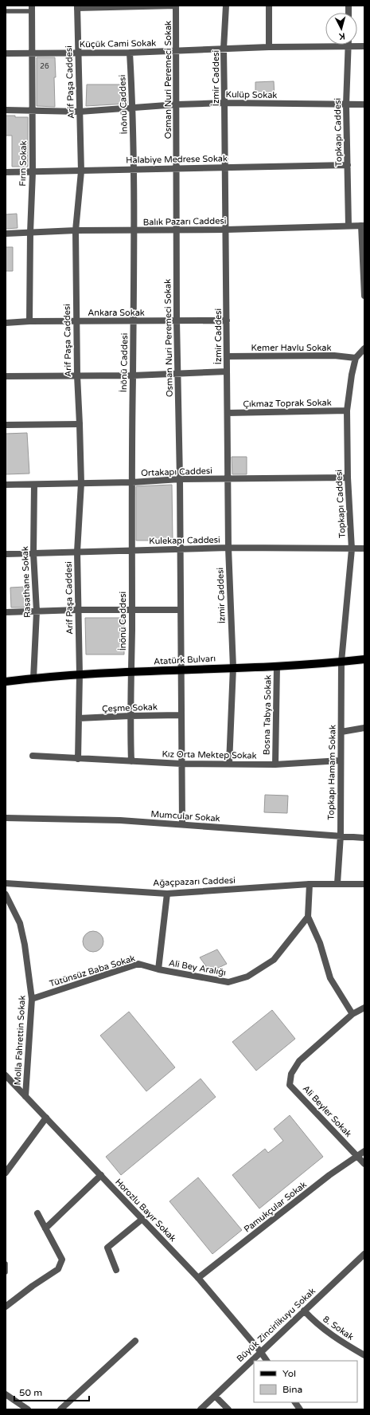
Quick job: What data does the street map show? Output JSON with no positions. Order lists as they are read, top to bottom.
{
  "streets": {
    "main road": ["Atatürk Bulvarı"],
    "street": [
      "Küçük Cami Sokak",
      "İzmir Caddesi",
      "Osman Nuri Peremeci Sokak",
      "Arif Paşa Caddesi",
      "Kulüp Sokak",
      "İnönü Caddesi",
      "Topkapı Caddesi",
      "Halabiye Medrese Sokak",
      "Fırın Sokak",
      "Balık Pazarı Caddesi",
      "Ankara Sokak",
      "Kemer Havlu Sokak",
      "Çıkmaz Toprak Sokak",
      "Ortakapı Caddesi",
      "Kulekapı Caddesi",
      "Rasathane Sokak",
      "Çeşme Sokak",
      "Bosna Tabya Sokak",
      "Kız Orta Mektep Sokak",
      "Topkapı Hamam Sokak",
      "Mumcular Sokak",
      "Ağaçpazarı Caddesi",
      "Ali Bey Aralığı",
      "Tütünsüz Baba Sokak",
      "Molla Fahrettin Sokak",
      "Ali Beyler Sokak",
      "Pamukçular Sokak",
      "Horozlu Bayır Sokak",
      "Büyük Zincirlikuyu Sokak",
      "8. Sokak"
    ]
  },
  "crossings": [
    ["Küçük Cami Sokak", "İzmir Caddesi"],
    ["Küçük Cami Sokak", "Osman Nuri Peremeci Sokak"],
    ["Küçük Cami Sokak", "Arif Paşa Caddesi"],
    ["Küçük Cami Sokak", "İnönü Caddesi"],
    ["Küçük Cami Sokak", "Topkapı Caddesi"],
    ["Küçük Cami Sokak", "Fırın Sokak"],
    ["İzmir Caddesi", "Kulüp Sokak"],
    ["İzmir Caddesi", "Halabiye Medrese Sokak"],
    ["İzmir Caddesi", "Balık Pazarı Caddesi"],
    ["İzmir Caddesi", "Ankara Sokak"],
    ["İzmir Caddesi", "Kemer Havlu Sokak"],
    ["İzmir Caddesi", "Çıkmaz Toprak Sokak"],
    ["İzmir Caddesi", "Ortakapı Caddesi"],
    ["İzmir Caddesi", "Kulekapı Caddesi"],
    ["İzmir Caddesi", "Atatürk Bulvarı"],
    ["İzmir Caddesi", "Kız Orta Mektep Sokak"],
    ["Osman Nuri Peremeci Sokak", "Kulüp Sokak"],
    ["Osman Nuri Peremeci Sokak", "Halabiye Medrese Sokak"],
    ["Osman Nuri Peremeci Sokak", "Balık Pazarı Caddesi"],
    ["Osman Nuri Peremeci Sokak", "Ankara Sokak"],
    ["Osman Nuri Peremeci Sokak", "Ortakapı Caddesi"],
    ["Osman Nuri Peremeci Sokak", "Kulekapı Caddesi"],
    ["Osman Nuri Peremeci Sokak", "Atatürk Bulvarı"],
    ["Osman Nuri Peremeci Sokak", "Çeşme Sokak"],
    ["Osman Nuri Peremeci Sokak", "Kız Orta Mektep Sokak"],
    ["Osman Nuri Peremeci Sokak", "Mumcular Sokak"],
    ["Arif Paşa Caddesi", "Kulüp Sokak"],
    ["Arif Paşa Caddesi", "Halabiye Medrese Sokak"],
    ["Arif Paşa Caddesi", "Balık Pazarı Caddesi"],
    ["Arif Paşa Caddesi", "Ankara Sokak"],
    ["Arif Paşa Caddesi", "Ortakapı Caddesi"],
    ["Arif Paşa Caddesi", "Kulekapı Caddesi"],
    ["Arif Paşa Caddesi", "Atatürk Bulvarı"],
    ["Arif Paşa Caddesi", "Çeşme Sokak"],
    ["Arif Paşa Caddesi", "Kız Orta Mektep Sokak"],
    ["Kulüp Sokak", "İnönü Caddesi"],
    ["Kulüp Sokak", "Topkapı Caddesi"],
    ["Kulüp Sokak", "Fırın Sokak"],
    ["İnönü Caddesi", "Halabiye Medrese Sokak"],
    ["İnönü Caddesi", "Balık Pazarı Caddesi"],
    ["İnönü Caddesi", "Ankara Sokak"],
    ["İnönü Caddesi", "Ortakapı Caddesi"],
    ["İnönü Caddesi", "Kulekapı Caddesi"],
    ["İnönü Caddesi", "Atatürk Bulvarı"],
    ["İnönü Caddesi", "Çeşme Sokak"],
    ["İnönü Caddesi", "Kız Orta Mektep Sokak"],
    ["Topkapı Caddesi", "Halabiye Medrese Sokak"],
    ["Topkapı Caddesi", "Balık Pazarı Caddesi"],
    ["Topkapı Caddesi", "Kemer Havlu Sokak"],
    ["Topkapı Caddesi", "Çıkmaz Toprak Sokak"],
    ["Topkapı Caddesi", "Ortakapı Caddesi"],
    ["Topkapı Caddesi", "Kulekapı Caddesi"],
    ["Topkapı Caddesi", "Atatürk Bulvarı"],
    ["Topkapı Caddesi", "Topkapı Hamam Sokak"],
    ["Halabiye Medrese Sokak", "Fırın Sokak"],
    ["Fırın Sokak", "Balık Pazarı Caddesi"],
    ["Fırın Sokak", "Ankara Sokak"],
    ["Ortakapı Caddesi", "Rasathane Sokak"],
    ["Kulekapı Caddesi", "Rasathane Sokak"],
    ["Rasathane Sokak", "Atatürk Bulvarı"],
    ["Atatürk Bulvarı", "Bosna Tabya Sokak"],
    ["Atatürk Bulvarı", "Topkapı Hamam Sokak"],
    ["Bosna Tabya Sokak", "Kız Orta Mektep Sokak"],
    ["Kız Orta Mektep Sokak", "Topkapı Hamam Sokak"],
    ["Topkapı Hamam Sokak", "Mumcular Sokak"],
    ["Topkapı Hamam Sokak", "Ağaçpazarı Caddesi"],
    ["Ali Bey Aralığı", "Tütünsüz Baba Sokak"],
    ["Tütünsüz Baba Sokak", "Molla Fahrettin Sokak"],
    ["Molla Fahrettin Sokak", "Horozlu Bayır Sokak"],
    ["Ali Beyler Sokak", "Pamukçular Sokak"],
    ["Pamukçular Sokak", "Horozlu Bayır Sokak"],
    ["Horozlu Bayır Sokak", "Büyük Zincirlikuyu Sokak"],
    ["Büyük Zincirlikuyu Sokak", "8. Sokak"]
  ],
  "house_numbers": ["26"],
  "legend": ["Yol", "Bina"],
  "scale_bar": "50 m",
  "north": "bottom"
}
